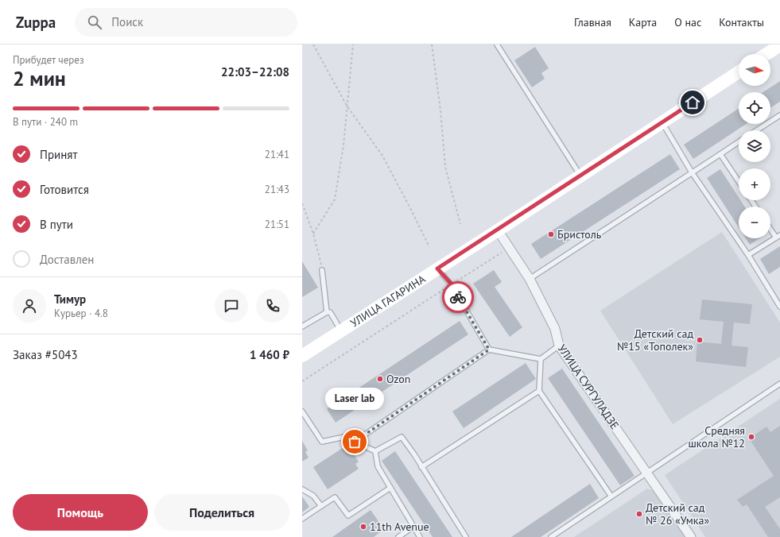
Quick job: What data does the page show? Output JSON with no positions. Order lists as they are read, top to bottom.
{
  "streets": {
    "street": ["УЛИЦА ГАГАРИНА", "УЛИЦА СУРГУЛАДЗЕ"]
  },
  "crossings": [
    ["УЛИЦА ГАГАРИНА", "УЛИЦА СУРГУЛАДЗЕ"]
  ],
  "places": [
    "Бристоль",
    "Детский сад №15 «Тополек»",
    "Ozon",
    "Средняя школа №12",
    "Laser lab",
    "Детский сад № 26 «Умка»",
    "11th Avenue"
  ],
  "north": "right",
  "page": {
    "header": "Zuppa",
    "search": "Поиск",
    "nav": [
      "Главная",
      "Карта",
      "О нас",
      "Контакты"
    ],
    "heading": ["2 мин", "Прибудет через", "22:03–22:08"],
    "panel": [
      "Тимур",
      "Курьер · 4.8",
      "Заказ #5043",
      "1 460 ₽"
    ],
    "map_buttons": ["+", "−"],
    "bar": "В пути · 240 m",
    "list": [
      ["Принят", "21:41"],
      ["Готовится", "21:43"],
      ["В пути", "21:51"],
      "Доставлен"
    ],
    "bubble": "Laser lab",
    "buttons": ["Помощь", "Поделиться"]
  }
}
